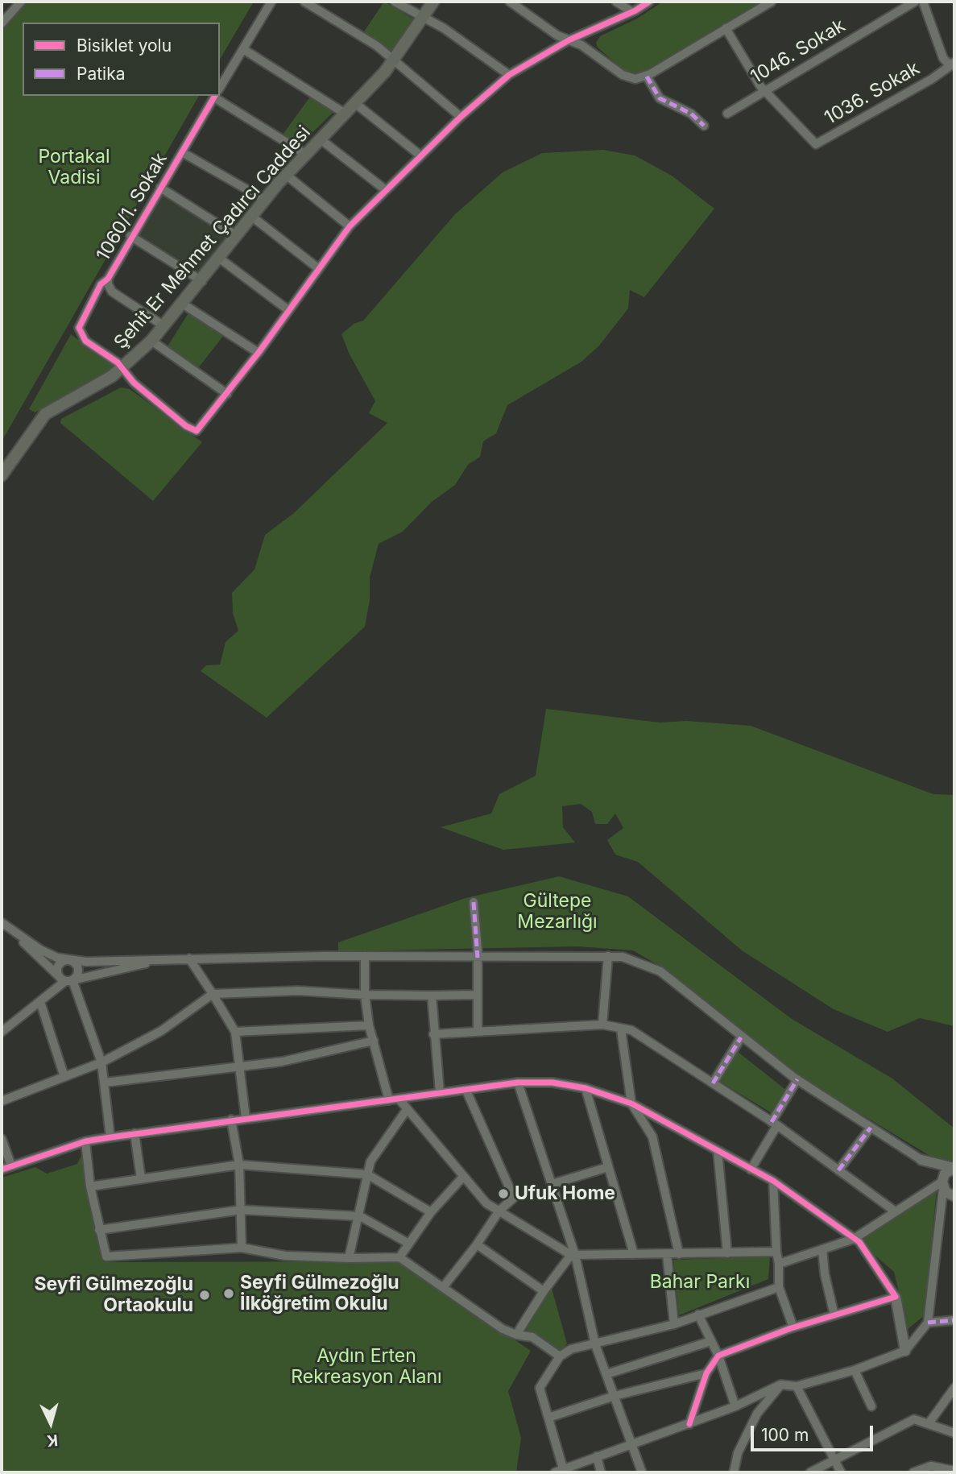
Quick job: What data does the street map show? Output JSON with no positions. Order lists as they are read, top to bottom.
{
  "streets": {
    "main road": ["Şehit Er Mehmet Çadırcı Caddesi"],
    "street": ["1046. Sokak", "1036. Sokak", "1060/1. Sokak"]
  },
  "crossings": [
    ["1046. Sokak", "1036. Sokak"],
    ["1060/1. Sokak", "Şehit Er Mehmet Çadırcı Caddesi"]
  ],
  "parks": [
    "Portakal Vadisi",
    "Gültepe Mezarlığı",
    "Bahar Parkı",
    "Aydın Erten Rekreasyon Alanı"
  ],
  "places": ["Ufuk Home", "Seyfi Gülmezoğlu İlköğretim Okulu", "Seyfi Gülmezoğlu Ortaokulu"],
  "legend": ["Bisiklet yolu", "Patika"],
  "scale_bar": "100 m",
  "north": "bottom"
}
